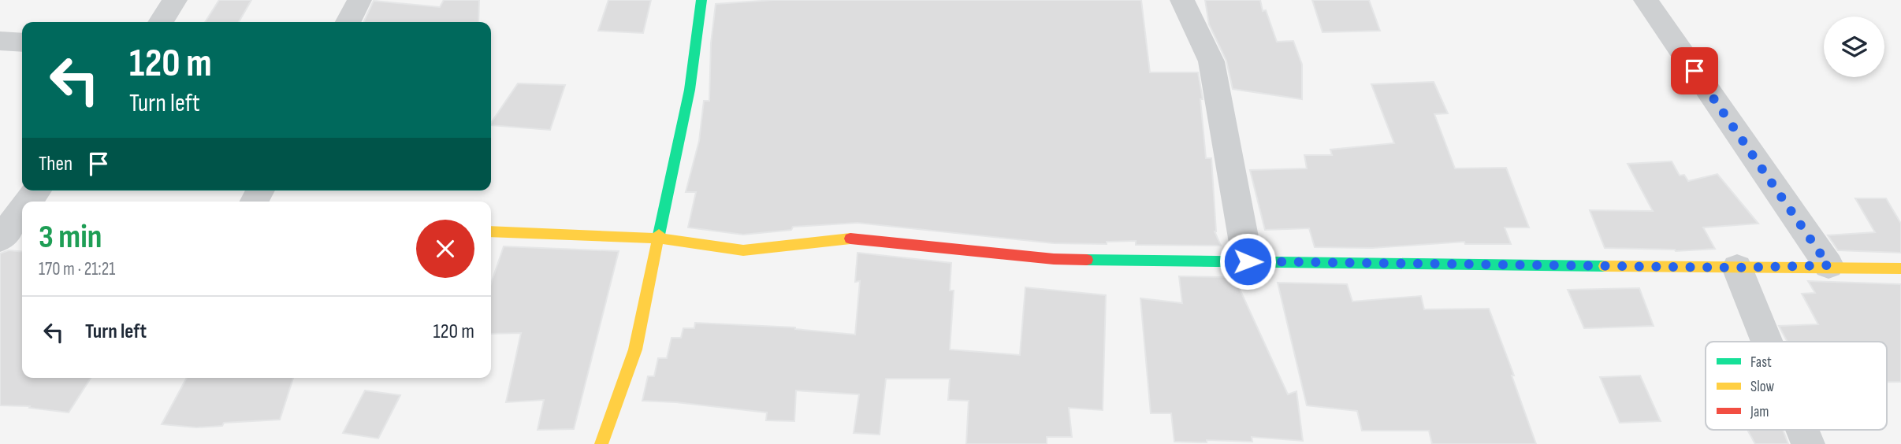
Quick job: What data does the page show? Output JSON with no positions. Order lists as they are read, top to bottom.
{
  "legend": ["Fast", "Slow", "Jam"],
  "page": {
    "turn": ["120 m", "Turn left"],
    "then": "Then",
    "heading": ["3 min", "170 m · 21:21"],
    "list": [
      {
        "name": "Turn left",
        "value": "120 m"
      }
    ]
  }
}
